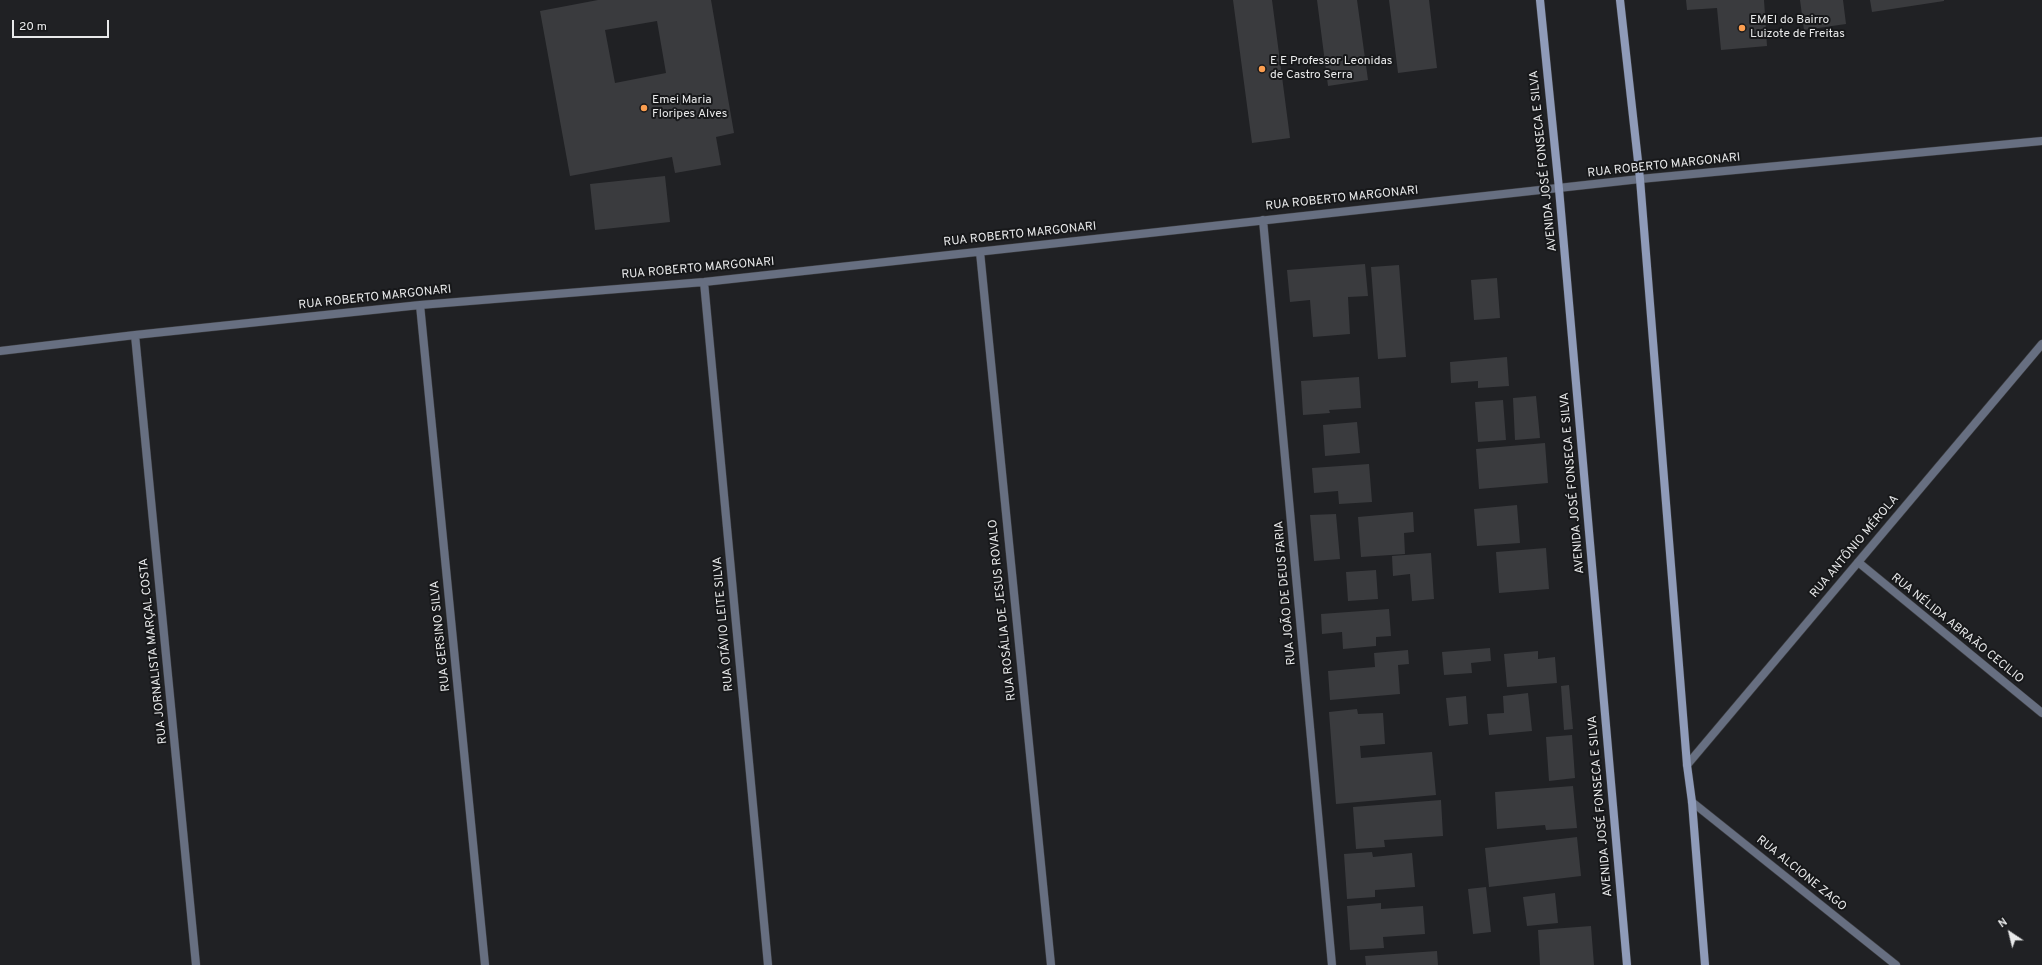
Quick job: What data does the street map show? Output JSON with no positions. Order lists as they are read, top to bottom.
{
  "streets": {
    "main road": ["AVENIDA JOSÉ FONSECA E SILVA"],
    "street": [
      "RUA ROBERTO MARGONARI",
      "RUA ANTÔNIO MÉROLA",
      "RUA JOÃO DE DEUS FARIA",
      "RUA ROSÁLIA DE JESUS ROVALO",
      "RUA OTÁVIO LEITE SILVA",
      "RUA NÉLIDA ABRAÃO CECILIO",
      "RUA GERSINO SILVA",
      "RUA JORNALISTA MARÇAL COSTA",
      "RUA ALCIONE ZAGO"
    ]
  },
  "crossings": [
    ["AVENIDA JOSÉ FONSECA E SILVA", "RUA ROBERTO MARGONARI"],
    ["RUA ROBERTO MARGONARI", "RUA JOÃO DE DEUS FARIA"],
    ["RUA ROBERTO MARGONARI", "RUA ROSÁLIA DE JESUS ROVALO"],
    ["RUA ROBERTO MARGONARI", "RUA OTÁVIO LEITE SILVA"],
    ["RUA ROBERTO MARGONARI", "RUA GERSINO SILVA"],
    ["RUA ROBERTO MARGONARI", "RUA JORNALISTA MARÇAL COSTA"],
    ["RUA ANTÔNIO MÉROLA", "RUA NÉLIDA ABRAÃO CECILIO"]
  ],
  "places": ["EMEI do Bairro Luizote de Freitas", "E E Professor Leonidas de Castro Serra", "Emei Maria Floripes Alves"],
  "scale_bar": "20 m",
  "north": "top left"
}
